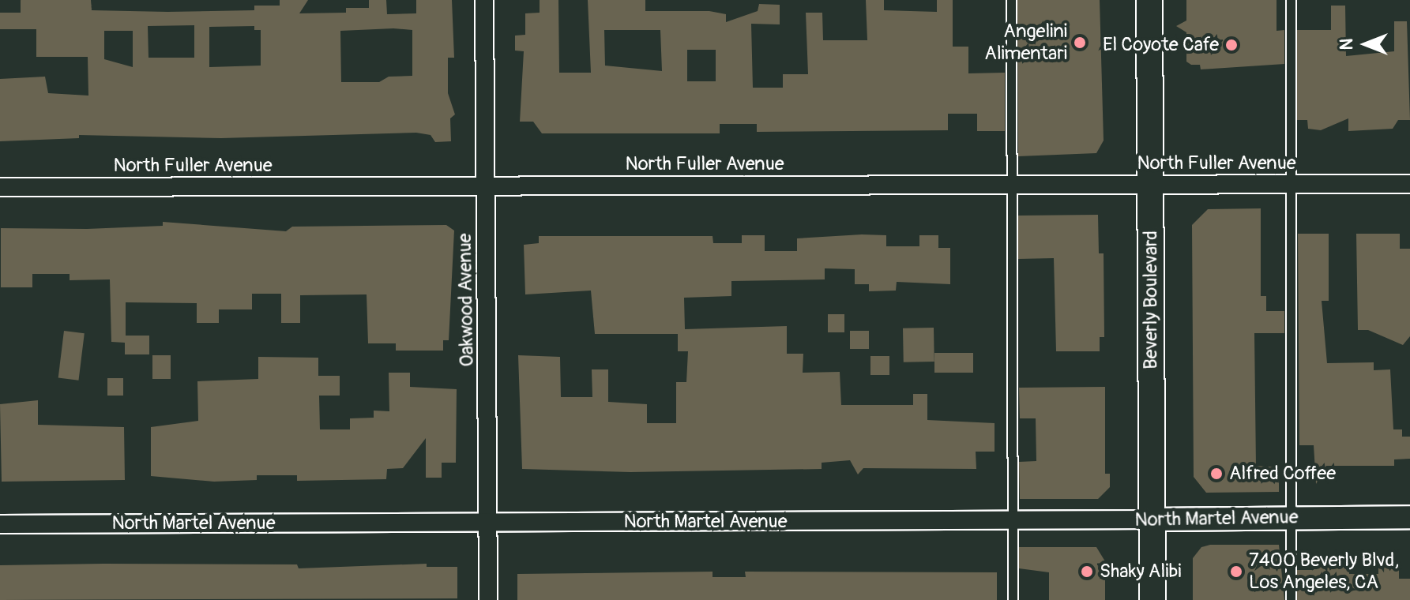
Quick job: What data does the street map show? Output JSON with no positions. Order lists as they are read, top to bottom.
{
  "streets": {
    "main road": ["Beverly Boulevard"],
    "street": ["North Fuller Avenue", "Oakwood Avenue", "North Martel Avenue"]
  },
  "crossings": [
    ["North Fuller Avenue", "Oakwood Avenue"],
    ["North Fuller Avenue", "Beverly Boulevard"],
    ["Oakwood Avenue", "North Martel Avenue"],
    ["Beverly Boulevard", "North Martel Avenue"]
  ],
  "places": [
    "Angelini Alimentari",
    "El Coyote Cafe",
    "Alfred Coffee",
    "Shaky Alibi",
    "7400 Beverly Blvd, Los Angeles, CA"
  ],
  "north": "left"
}
